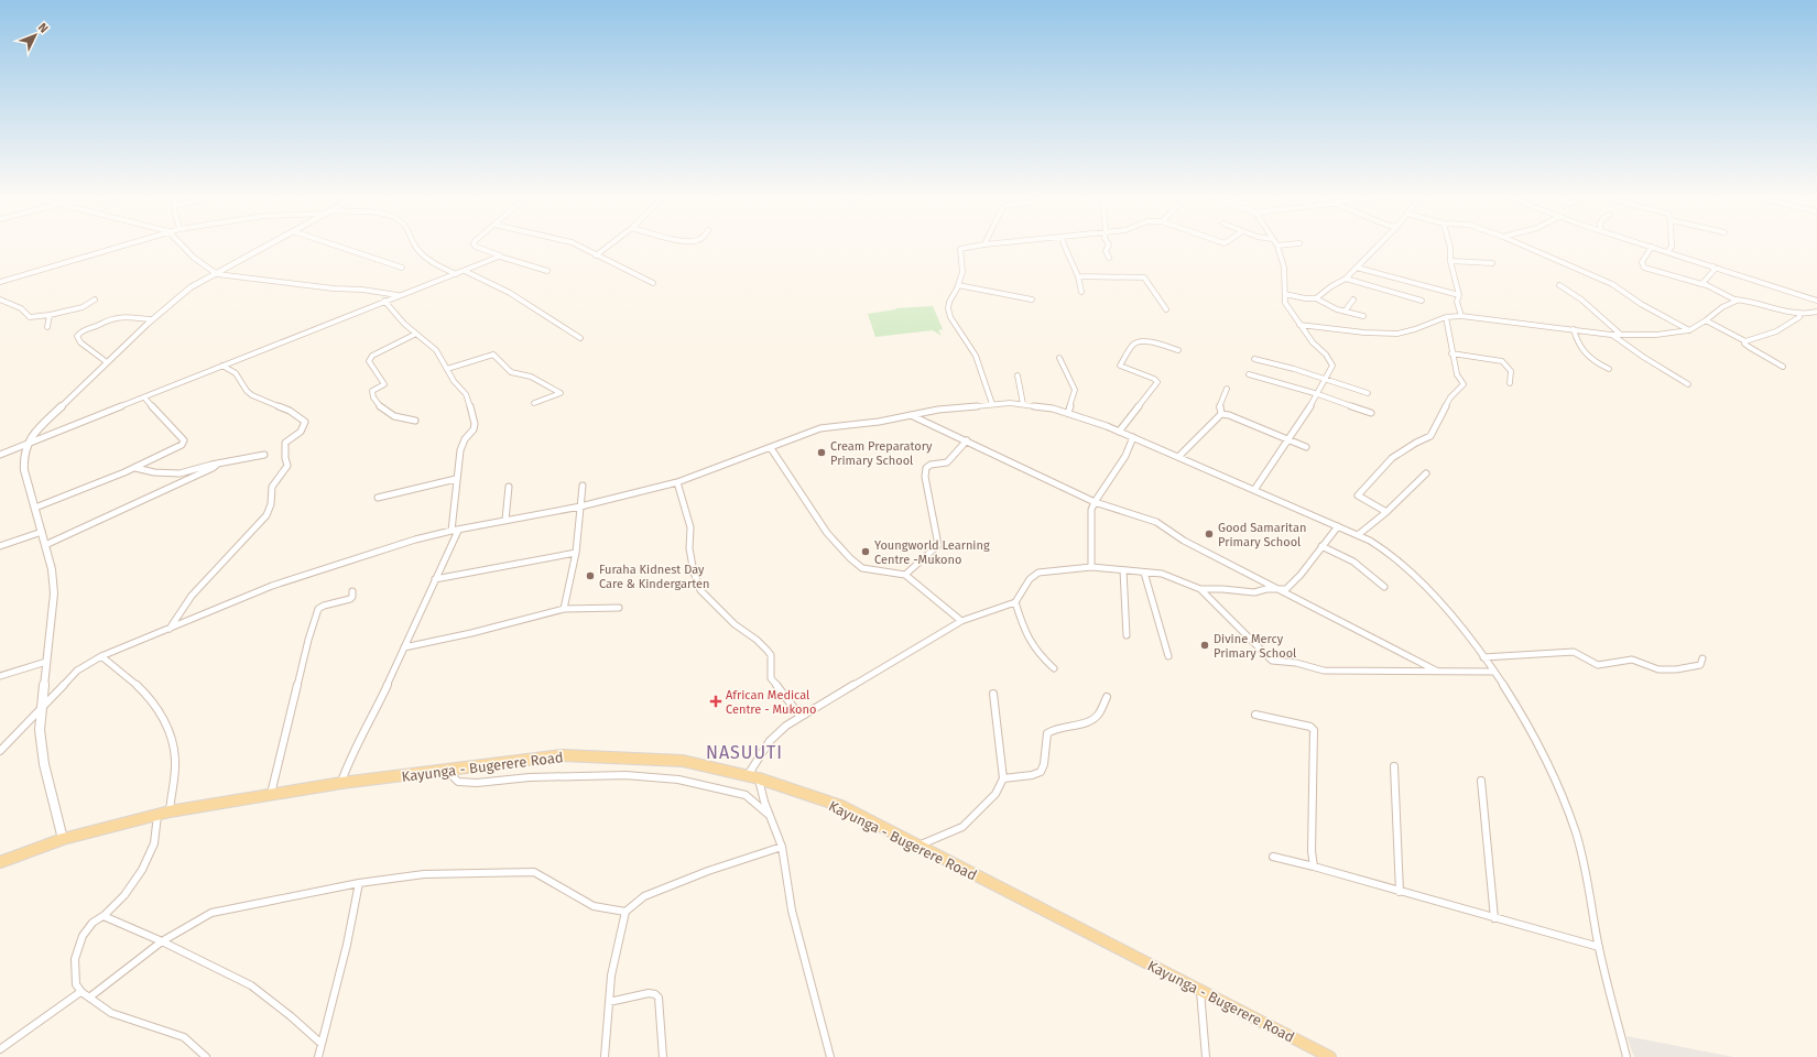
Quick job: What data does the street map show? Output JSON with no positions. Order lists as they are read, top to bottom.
{
  "streets": {
    "main road": ["Kayunga - Bugerere Road"]
  },
  "districts": ["NASUUTI"],
  "places": {
    "other": [
      "Cream Preparatory Primary School",
      "Good Samaritan Primary School",
      "Youngworld Learning Centre -Mukono",
      "Furaha Kidnest Day Care & Kindergarten",
      "Divine Mercy Primary School"
    ],
    "health": ["African Medical Centre - Mukono"]
  },
  "north": "top right"
}
